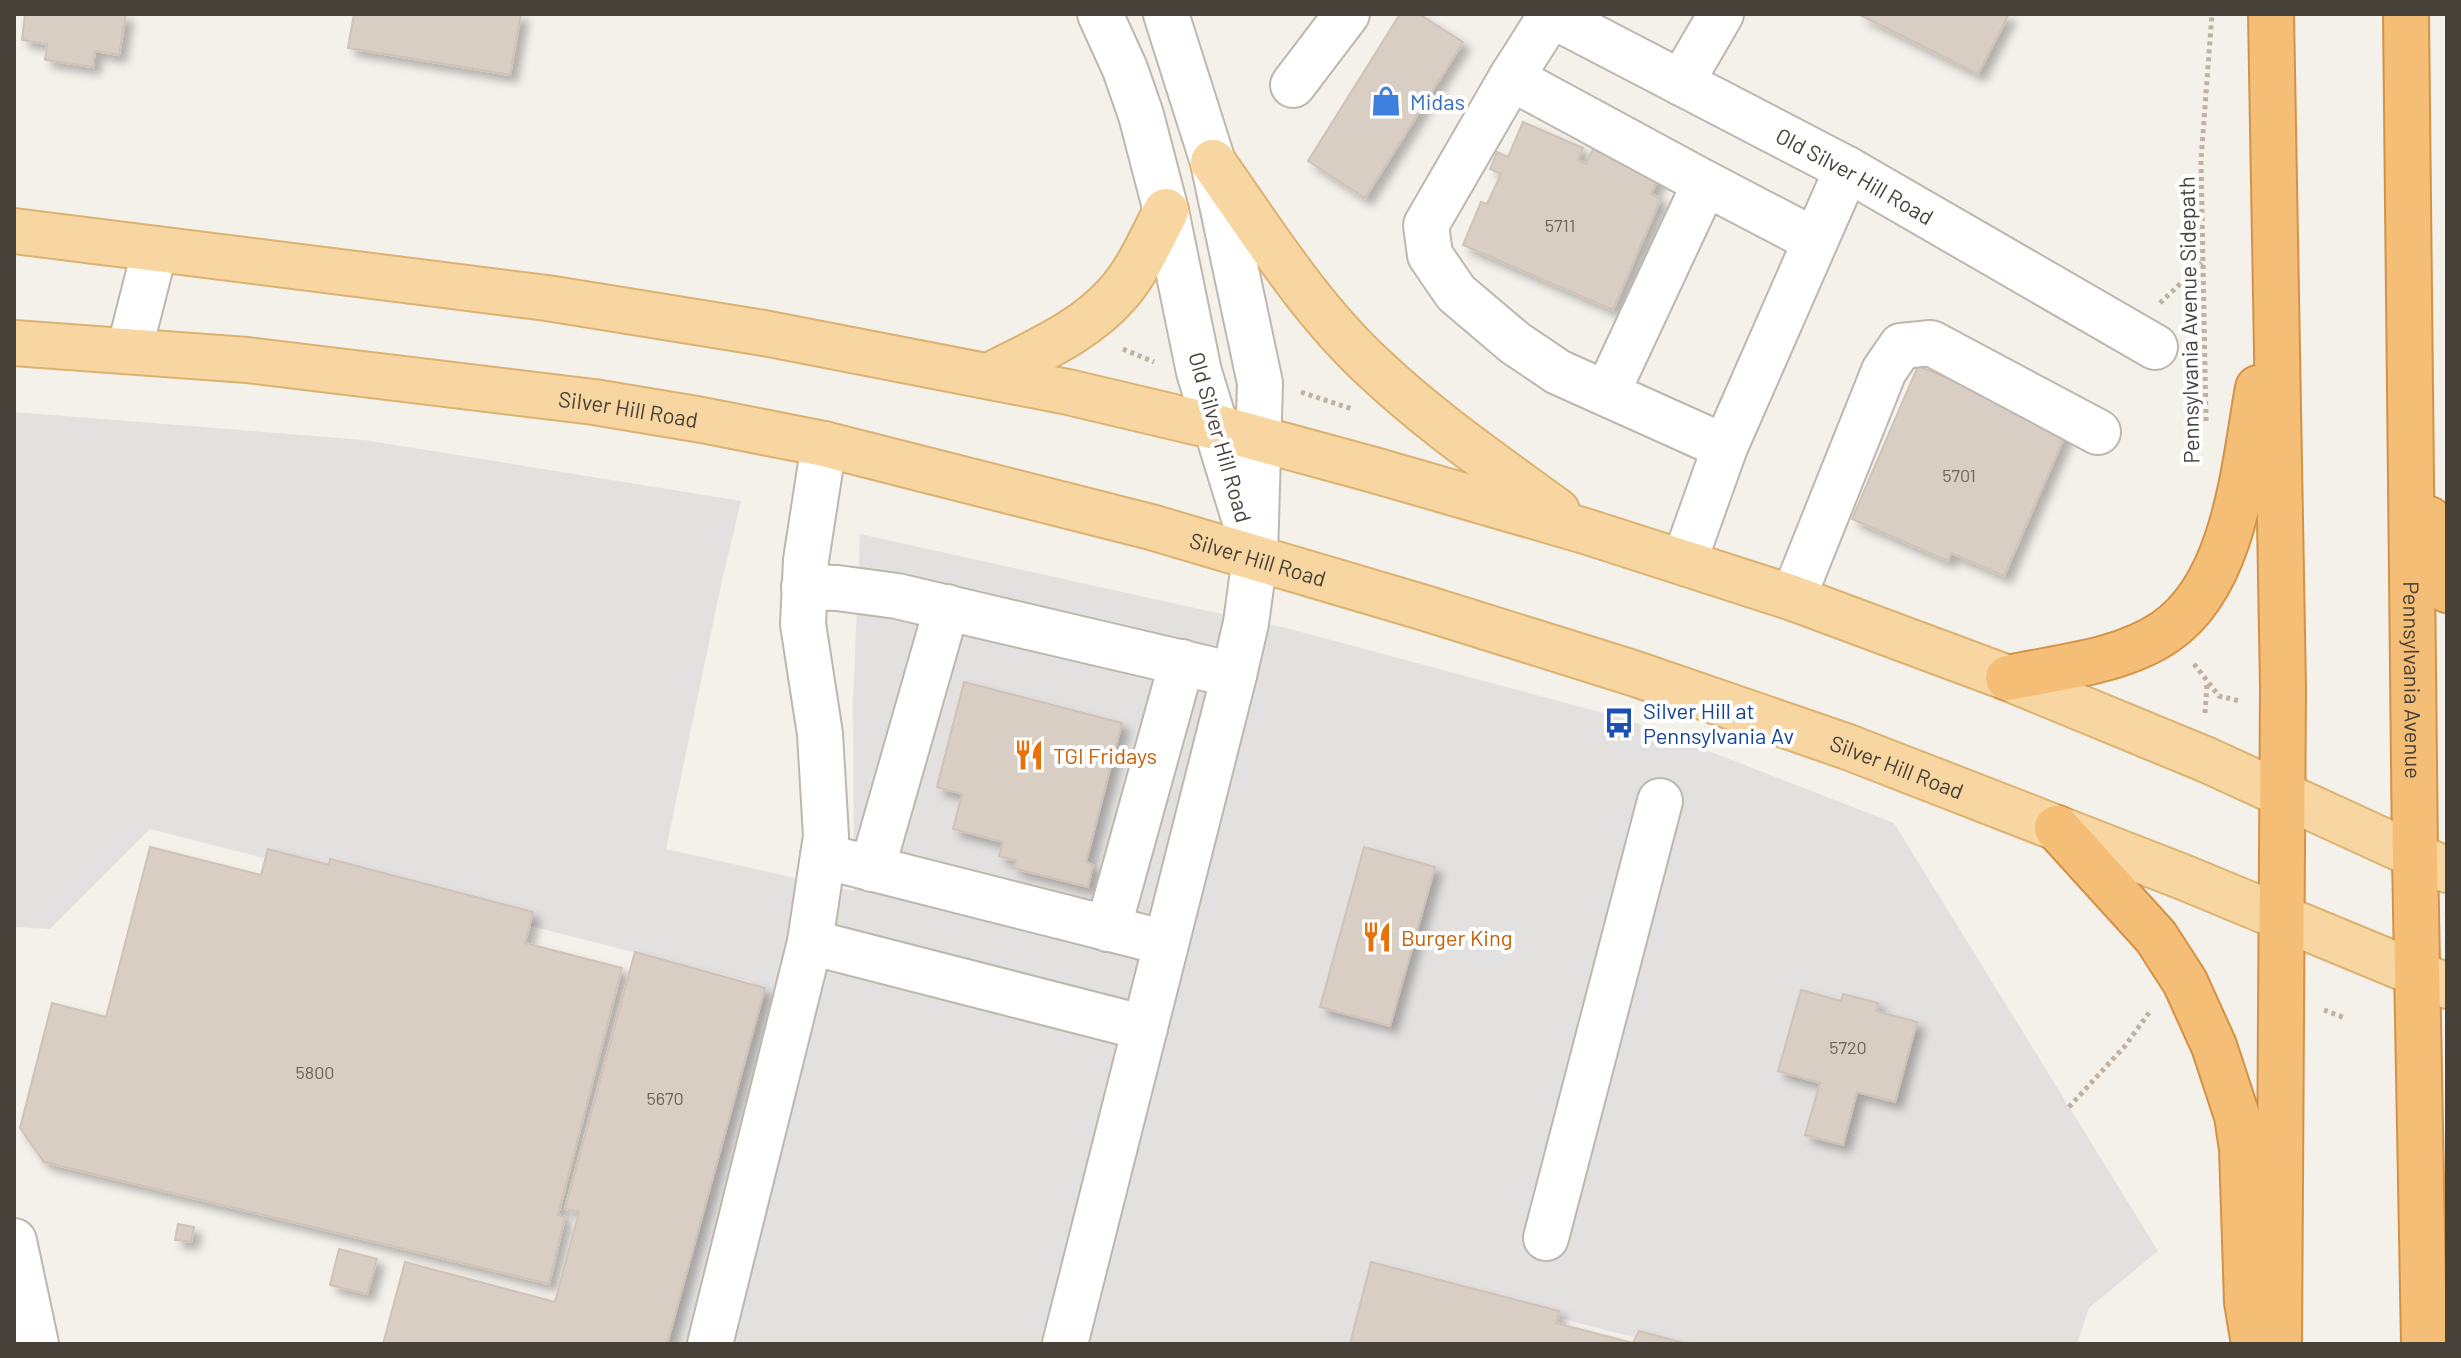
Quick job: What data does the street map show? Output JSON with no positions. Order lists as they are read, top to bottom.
{
  "streets": {
    "highway": ["Pennsylvania Avenue"],
    "main road": ["Silver Hill Road"],
    "street": ["Old Silver Hill Road"],
    "path": ["Pennsylvania Avenue Sidepath"]
  },
  "crossings": [
    ["Old Silver Hill Road", "Silver Hill Road"],
    ["Silver Hill Road", "Pennsylvania Avenue"]
  ],
  "places": {
    "shop": ["Midas"],
    "bus stop": ["Silver Hill at Pennsylvania Av"],
    "restaurant": ["TGI Fridays", "Burger King"]
  },
  "house_numbers": [
    "5711",
    "5701",
    "5720",
    "5800",
    "5670"
  ]
}
